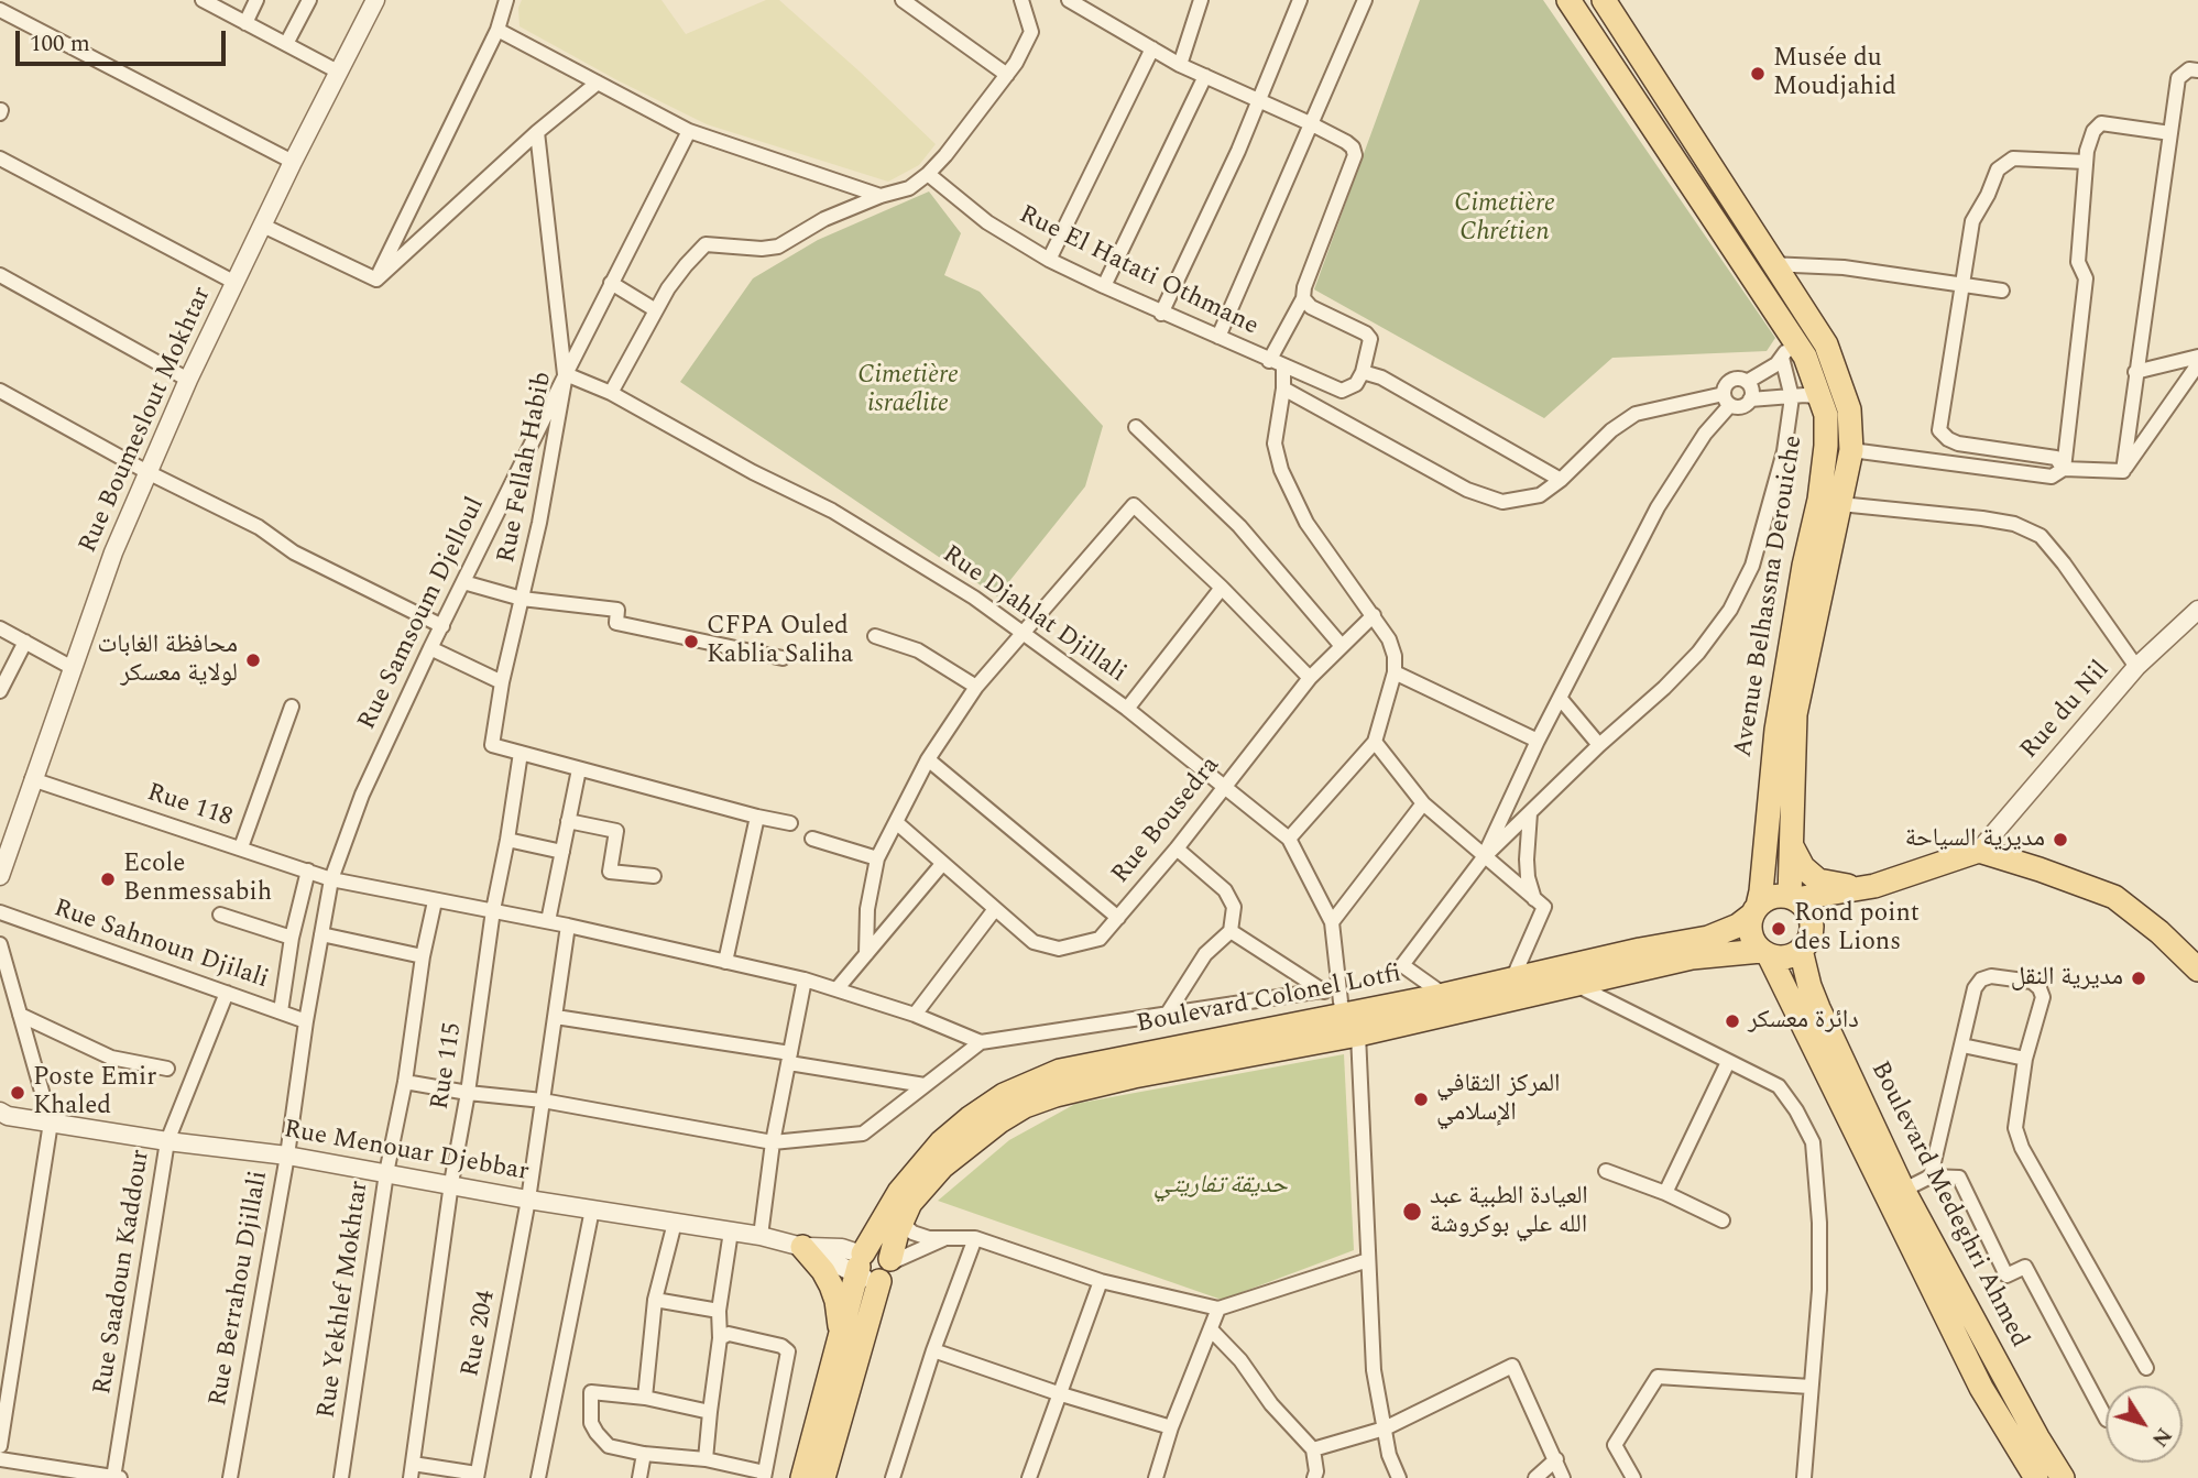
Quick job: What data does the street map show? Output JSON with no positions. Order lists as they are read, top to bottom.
{
  "streets": {
    "main road": ["Avenue Belhassna Derouiche", "Boulevard Colonel Lotfi", "Boulevard Medeghri Ahmed"],
    "street": [
      "Rue El Hatati Othmane",
      "Rue Boumeslout Mokhtar",
      "Rue Fellah Habib",
      "Rue Samsoum Djelloul",
      "Rue Djahlat Djillali",
      "Rue du Nil",
      "Rue 118",
      "Rue Bousedra",
      "Rue Sahnoun Djilali",
      "Rue 115",
      "Rue Menouar Djebbar",
      "Rue Saadoun Kaddour",
      "Rue Berrahou Djillali",
      "Rue Yekhlef Mokhtar",
      "Rue 204"
    ]
  },
  "crossings": [
    ["Rue Boumeslout Mokhtar", "Rue 118"],
    ["Rue Fellah Habib", "Rue Samsoum Djelloul"],
    ["Rue Fellah Habib", "Rue Djahlat Djillali"],
    ["Rue Fellah Habib", "Rue 115"],
    ["Avenue Belhassna Derouiche", "Boulevard Colonel Lotfi"],
    ["Avenue Belhassna Derouiche", "Boulevard Medeghri Ahmed"],
    ["Rue Samsoum Djelloul", "Rue Djahlat Djillali"],
    ["Rue Samsoum Djelloul", "Rue 118"],
    ["Rue Samsoum Djelloul", "Rue Berrahou Djillali"],
    ["Rue Djahlat Djillali", "Rue Bousedra"],
    ["Rue Djahlat Djillali", "Boulevard Colonel Lotfi"],
    ["Rue 118", "Rue 115"],
    ["Rue 118", "Rue Berrahou Djillali"],
    ["Rue 118", "Rue Yekhlef Mokhtar"],
    ["Rue 118", "Rue 204"],
    ["Rue Sahnoun Djilali", "Rue Saadoun Kaddour"],
    ["Rue Sahnoun Djilali", "Rue Berrahou Djillali"],
    ["Boulevard Colonel Lotfi", "Rue Menouar Djebbar"],
    ["Boulevard Colonel Lotfi", "Boulevard Medeghri Ahmed"],
    ["Rue 115", "Rue Menouar Djebbar"],
    ["Rue Menouar Djebbar", "Rue Saadoun Kaddour"],
    ["Rue Menouar Djebbar", "Rue Berrahou Djillali"],
    ["Rue Menouar Djebbar", "Rue Yekhlef Mokhtar"],
    ["Rue Menouar Djebbar", "Rue 204"]
  ],
  "parks": ["Cimetière Chrétien", "Cimetière israélite", "حديقة تفاريتي"],
  "places": [
    "Musée du Moudjahid",
    "CFPA Ouled Kablia Saliha",
    "محافظة الغابات لولاية معسكر",
    "مديرية السياحة",
    "Ecole Benmessabih",
    "Rond point des Lions",
    "مديرية النقل",
    "دائرة معسكر",
    "Poste Emir Khaled",
    "المركز الثقافي الإسلامي",
    "العيادة الطبية عبد الله علي بوكروشة"
  ],
  "scale_bar": "100 m",
  "north": "bottom right"
}
